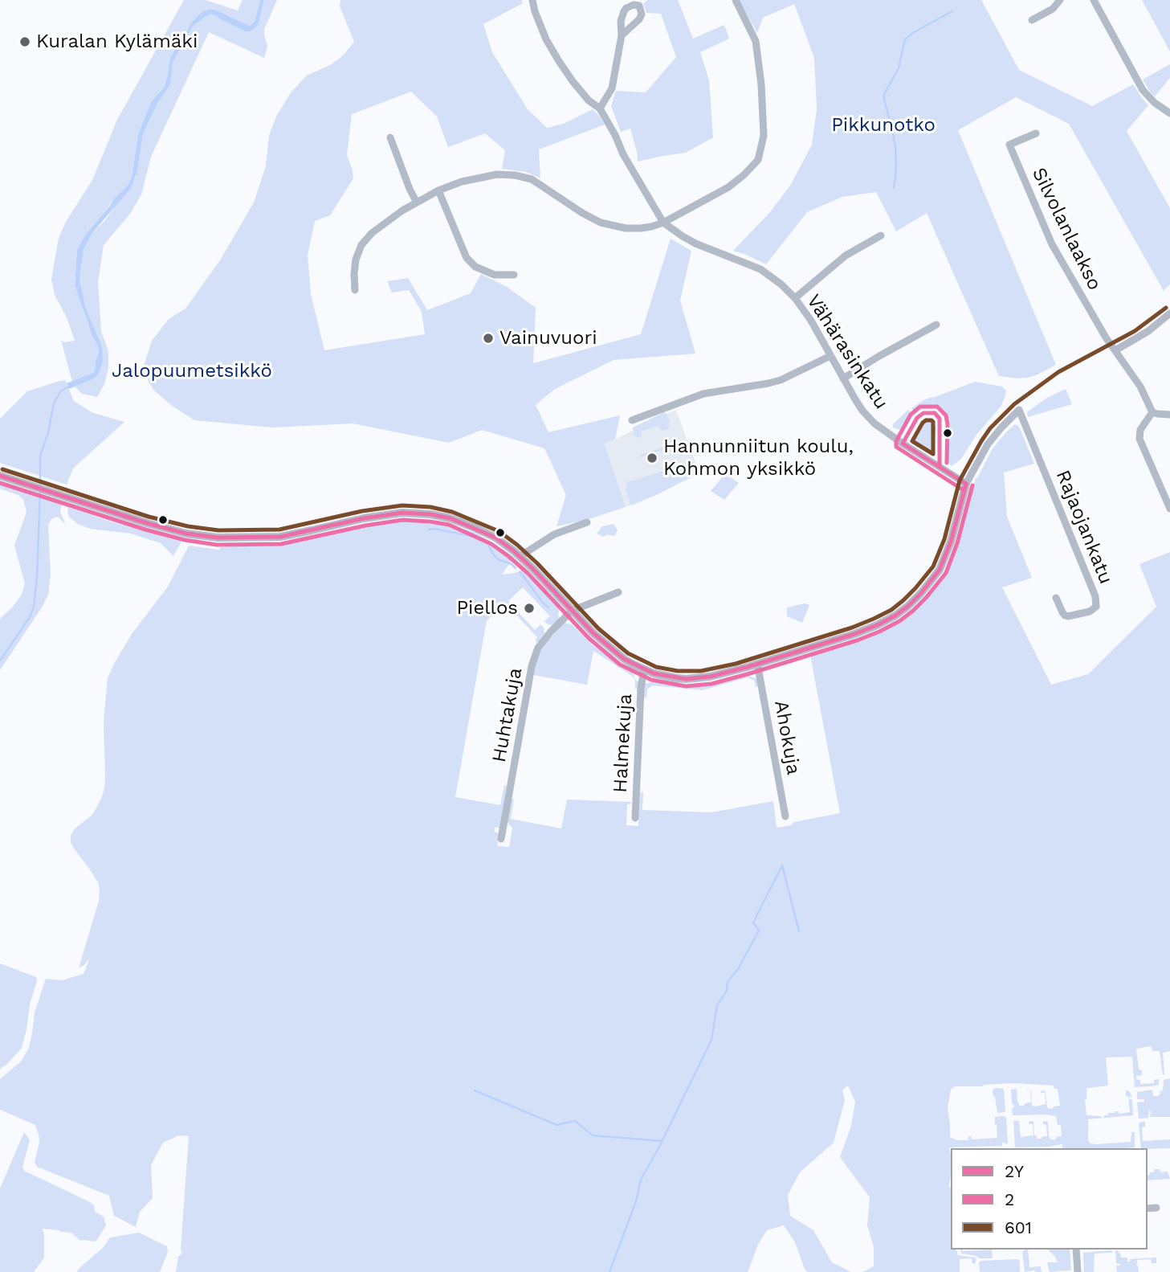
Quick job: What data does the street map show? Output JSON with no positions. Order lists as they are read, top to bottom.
{
  "streets": {
    "street": [
      "Silvolanlaakso",
      "Vähärasinkatu",
      "Rajaojankatu",
      "Huhtakuja",
      "Ahokuja",
      "Halmekuja"
    ]
  },
  "crossings": [
    ["Vähärasinkatu", "Rajaojankatu"]
  ],
  "parks": ["Pikkunotko", "Jalopuumetsikkö"],
  "places": [
    "Kuralan Kylämäki",
    "Vainuvuori",
    "Hannunniitun koulu, Kohmon yksikkö",
    "Piellos"
  ],
  "lines": ["transit line 601", "transit line 2", "transit line 2Y"],
  "legend": ["2Y", "2", "601"]
}
